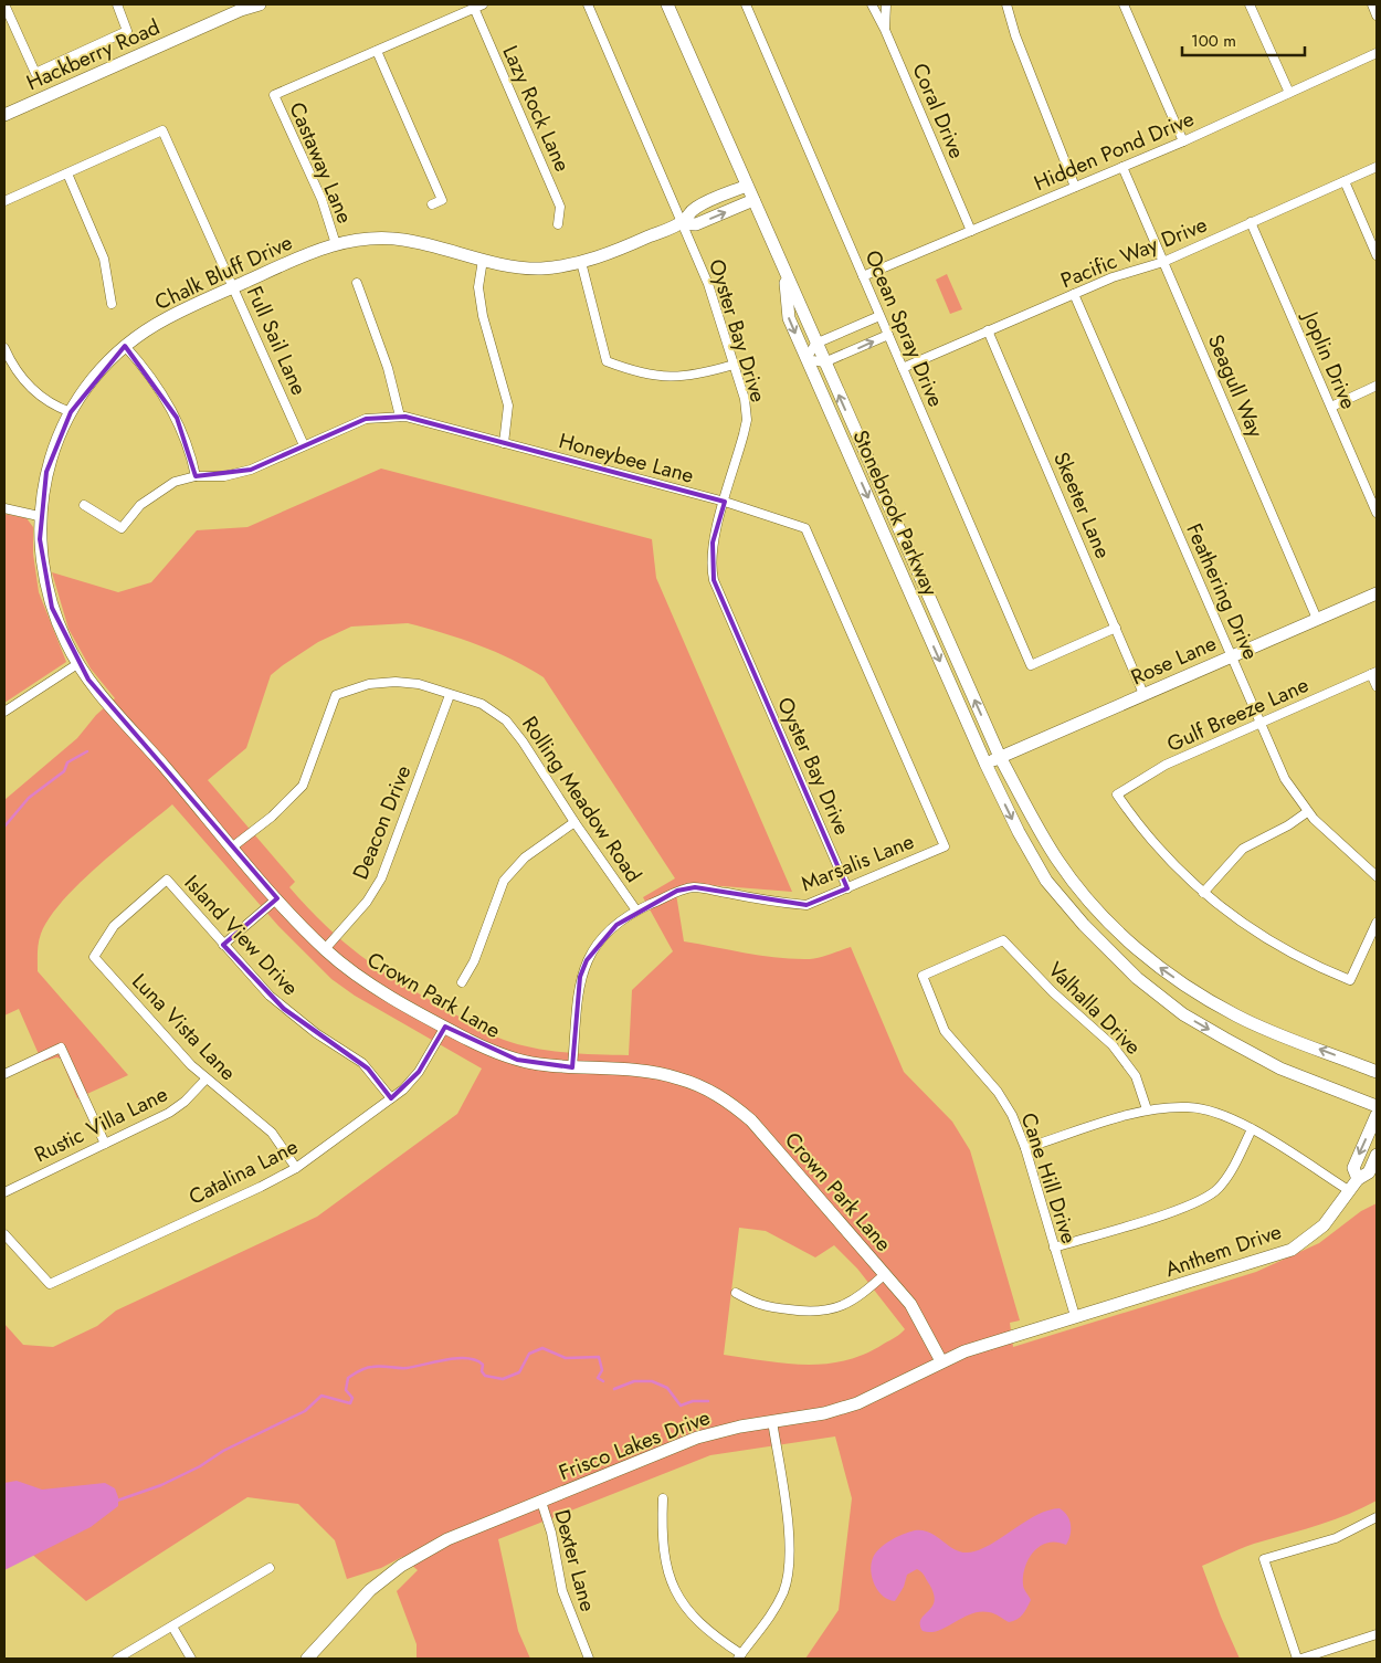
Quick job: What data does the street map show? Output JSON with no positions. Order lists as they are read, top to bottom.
{
  "streets": {
    "street": [
      "Hackberry Road",
      "Lazy Rock Lane",
      "Coral Drive",
      "Hidden Pond Drive",
      "Castaway Lane",
      "Pacific Way Drive",
      "Chalk Bluff Drive",
      "Ocean Spray Drive",
      "Oyster Bay Drive",
      "Full Sail Lane",
      "Joplin Drive",
      "Seagull Way",
      "Honeybee Lane",
      "Skeeter Lane",
      "Stonebrook Parkway",
      "Feathering Drive",
      "Rose Lane",
      "Gulf Breeze Lane",
      "Rolling Meadow Road",
      "Deacon Drive",
      "Marsalis Lane",
      "Island View Drive",
      "Crown Park Lane",
      "Valhalla Drive",
      "Luna Vista Lane",
      "Rustic Villa Lane",
      "Catalina Lane",
      "Cane Hill Drive",
      "Anthem Drive",
      "Frisco Lakes Drive",
      "Dexter Lane"
    ]
  },
  "crossings": [
    ["Coral Drive", "Hidden Pond Drive"],
    ["Hidden Pond Drive", "Ocean Spray Drive"],
    ["Hidden Pond Drive", "Seagull Way"],
    ["Castaway Lane", "Chalk Bluff Drive"],
    ["Pacific Way Drive", "Ocean Spray Drive"],
    ["Pacific Way Drive", "Joplin Drive"],
    ["Pacific Way Drive", "Seagull Way"],
    ["Pacific Way Drive", "Skeeter Lane"],
    ["Pacific Way Drive", "Feathering Drive"],
    ["Chalk Bluff Drive", "Oyster Bay Drive"],
    ["Chalk Bluff Drive", "Full Sail Lane"],
    ["Chalk Bluff Drive", "Stonebrook Parkway"],
    ["Chalk Bluff Drive", "Crown Park Lane"],
    ["Ocean Spray Drive", "Skeeter Lane"],
    ["Oyster Bay Drive", "Honeybee Lane"],
    ["Oyster Bay Drive", "Marsalis Lane"],
    ["Full Sail Lane", "Honeybee Lane"],
    ["Seagull Way", "Rose Lane"],
    ["Honeybee Lane", "Marsalis Lane"],
    ["Skeeter Lane", "Rose Lane"],
    ["Stonebrook Parkway", "Rose Lane"],
    ["Feathering Drive", "Rose Lane"],
    ["Feathering Drive", "Gulf Breeze Lane"],
    ["Rolling Meadow Road", "Deacon Drive"],
    ["Rolling Meadow Road", "Marsalis Lane"],
    ["Rolling Meadow Road", "Crown Park Lane"],
    ["Deacon Drive", "Crown Park Lane"],
    ["Marsalis Lane", "Crown Park Lane"],
    ["Island View Drive", "Luna Vista Lane"],
    ["Island View Drive", "Catalina Lane"],
    ["Crown Park Lane", "Catalina Lane"],
    ["Crown Park Lane", "Frisco Lakes Drive"],
    ["Valhalla Drive", "Cane Hill Drive"],
    ["Luna Vista Lane", "Rustic Villa Lane"],
    ["Luna Vista Lane", "Catalina Lane"],
    ["Cane Hill Drive", "Anthem Drive"],
    ["Cane Hill Drive", "Frisco Lakes Drive"],
    ["Anthem Drive", "Frisco Lakes Drive"],
    ["Frisco Lakes Drive", "Dexter Lane"]
  ],
  "scale_bar": "100 m"
}
